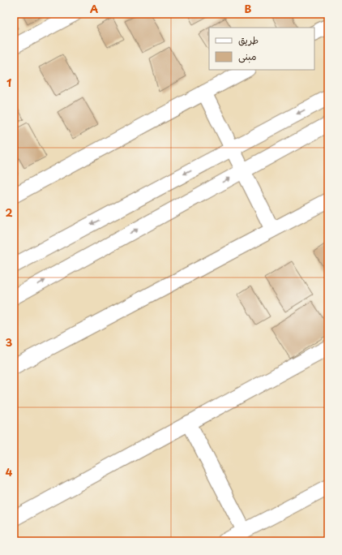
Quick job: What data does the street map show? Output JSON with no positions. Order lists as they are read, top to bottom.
{
  "legend": ["طريق", "مبنى"],
  "grid": {
    "columns": ["A", "B"],
    "rows": [
      "1",
      "2",
      "3",
      "4"
    ]
  }
}
